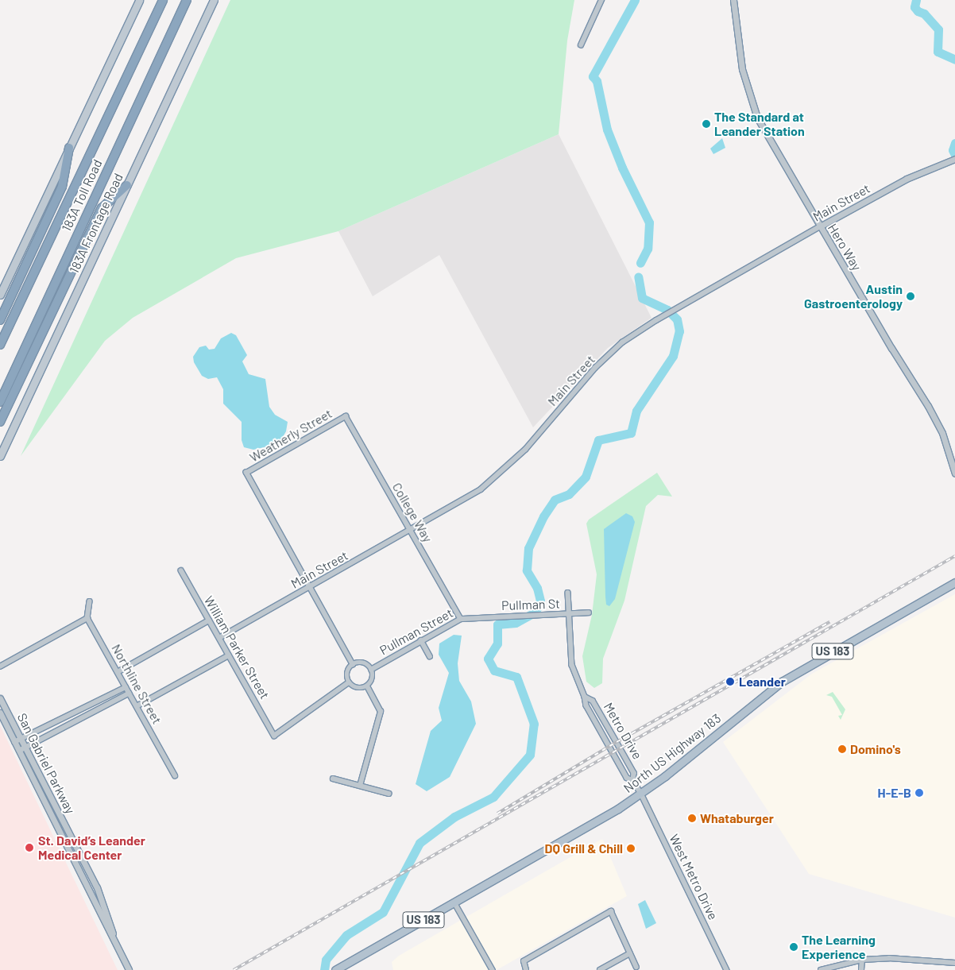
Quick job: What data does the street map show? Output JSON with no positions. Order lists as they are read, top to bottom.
{
  "streets": {
    "highway": ["183A Toll Road"],
    "main road": ["183A Frontage Road", "US 183", "North US Highway 183"],
    "street": [
      "Main Street",
      "Hero Way",
      "Weatherly Street",
      "College Way",
      "Pullman St",
      "Pullman Street",
      "William Parker Street",
      "Northline Street",
      "Metro Drive",
      "San Gabriel Parkway",
      "West Metro Drive"
    ]
  },
  "crossings": [
    ["Main Street", "Hero Way"],
    ["Main Street", "Weatherly Street"],
    ["Main Street", "College Way"],
    ["Main Street", "William Parker Street"],
    ["Weatherly Street", "College Way"],
    ["College Way", "Pullman Street"],
    ["Pullman St", "Pullman Street"],
    ["Pullman St", "Metro Drive"],
    ["Pullman Street", "William Parker Street"],
    ["Metro Drive", "North US Highway 183"],
    ["Metro Drive", "West Metro Drive"],
    ["North US Highway 183", "West Metro Drive"]
  ],
  "places": [
    "The Standard at Leander Station",
    "Austin Gastroenterology",
    "Leander",
    "Domino's",
    "H-E-B",
    "Whataburger",
    "St. David’s Leander Medical Center",
    "DQ Grill & Chill",
    "The Learning Experience"
  ]
}
